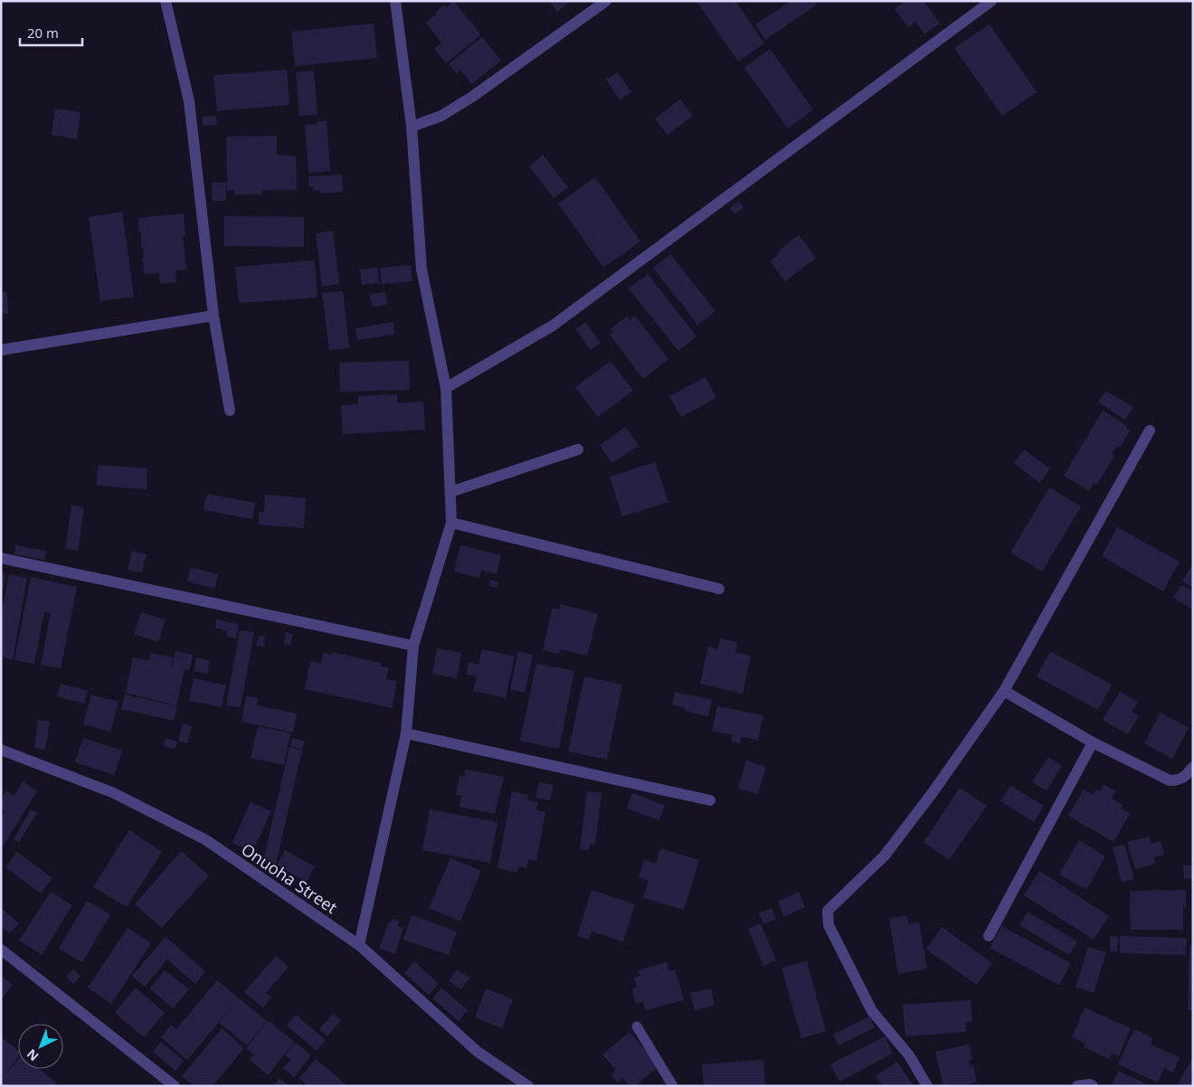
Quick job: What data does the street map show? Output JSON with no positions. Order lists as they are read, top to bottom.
{
  "streets": {
    "street": ["Onuoha Street"]
  },
  "scale_bar": "20 m",
  "north": "bottom left"
}
